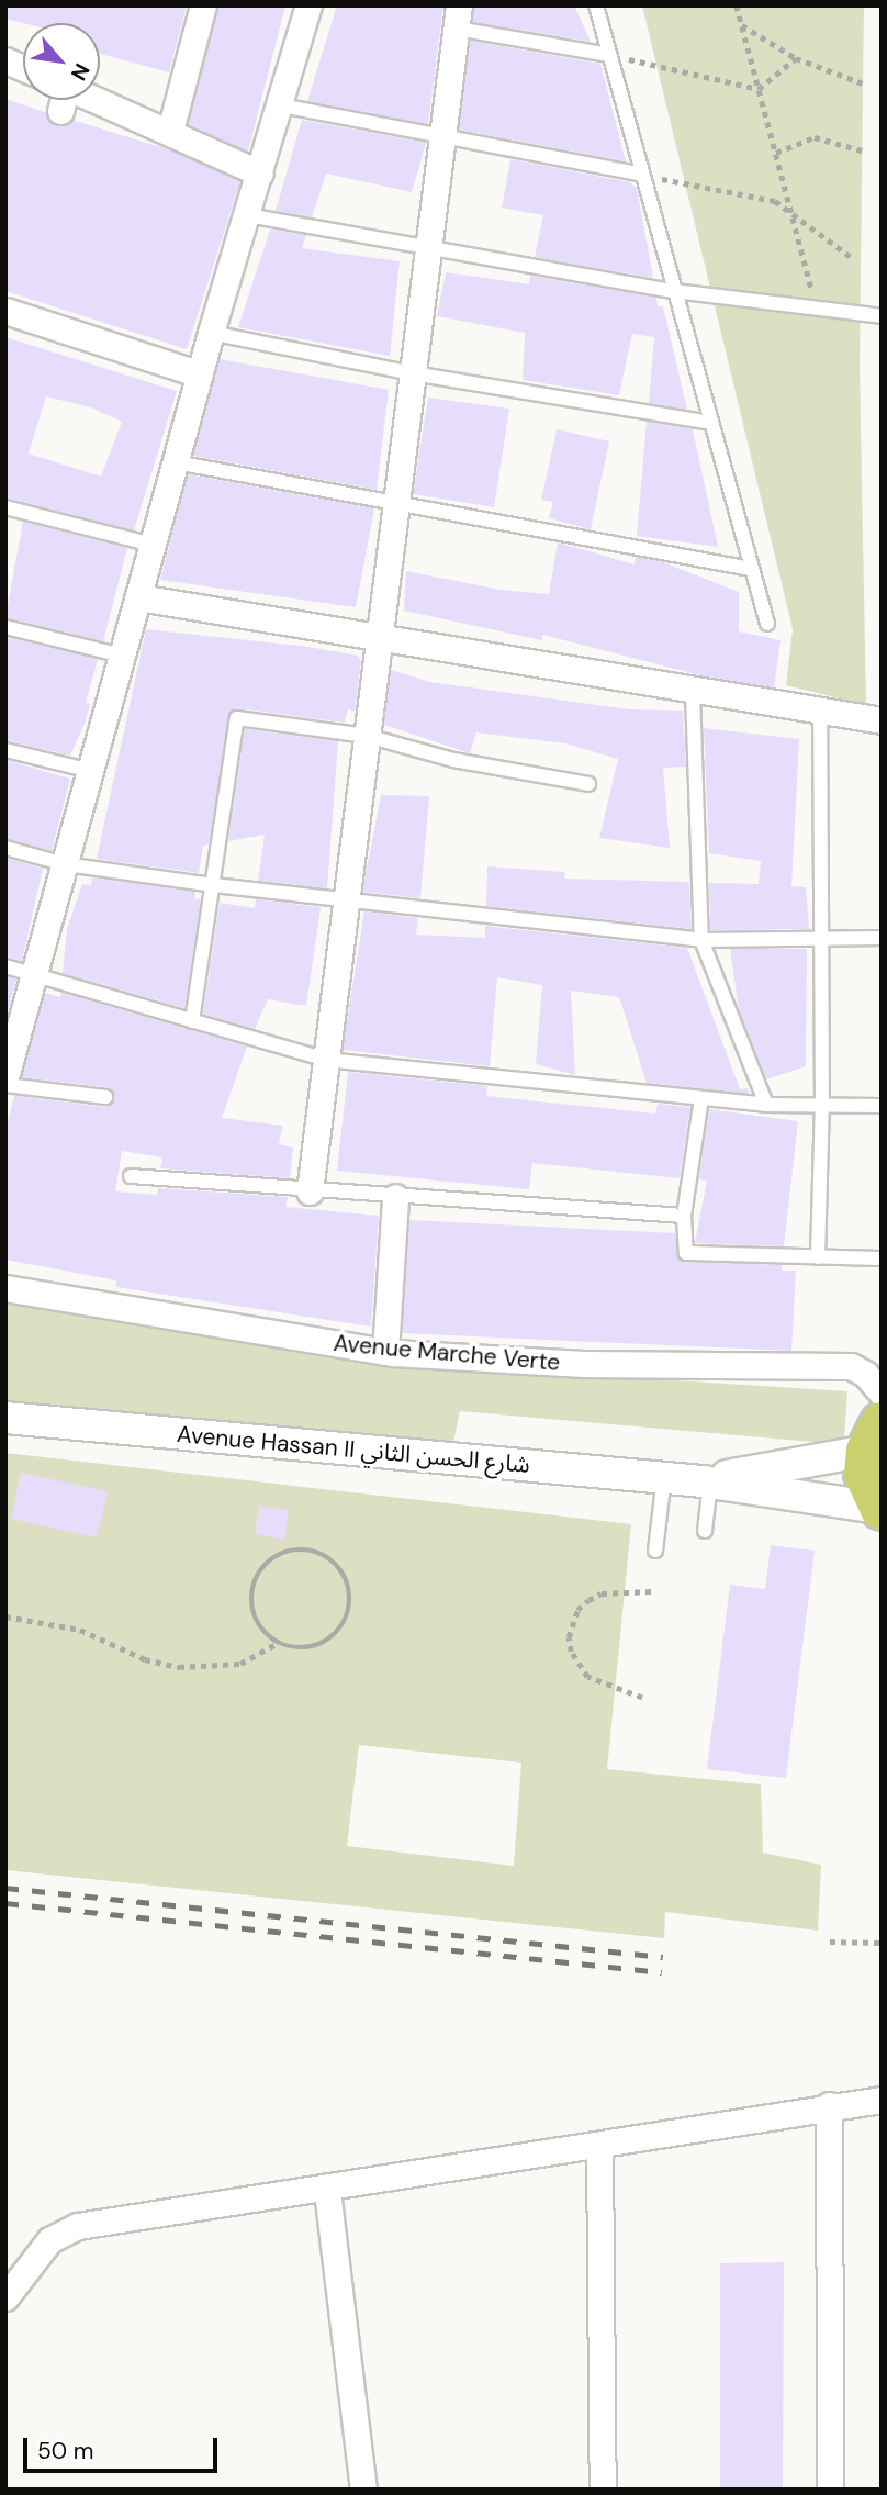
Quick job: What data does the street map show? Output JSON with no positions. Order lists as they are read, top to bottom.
{
  "streets": {
    "street": ["Avenue Marche Verte", "Avenue Hassan II شارع الحسن الثاني"]
  },
  "scale_bar": "50 m",
  "north": "bottom right"
}
